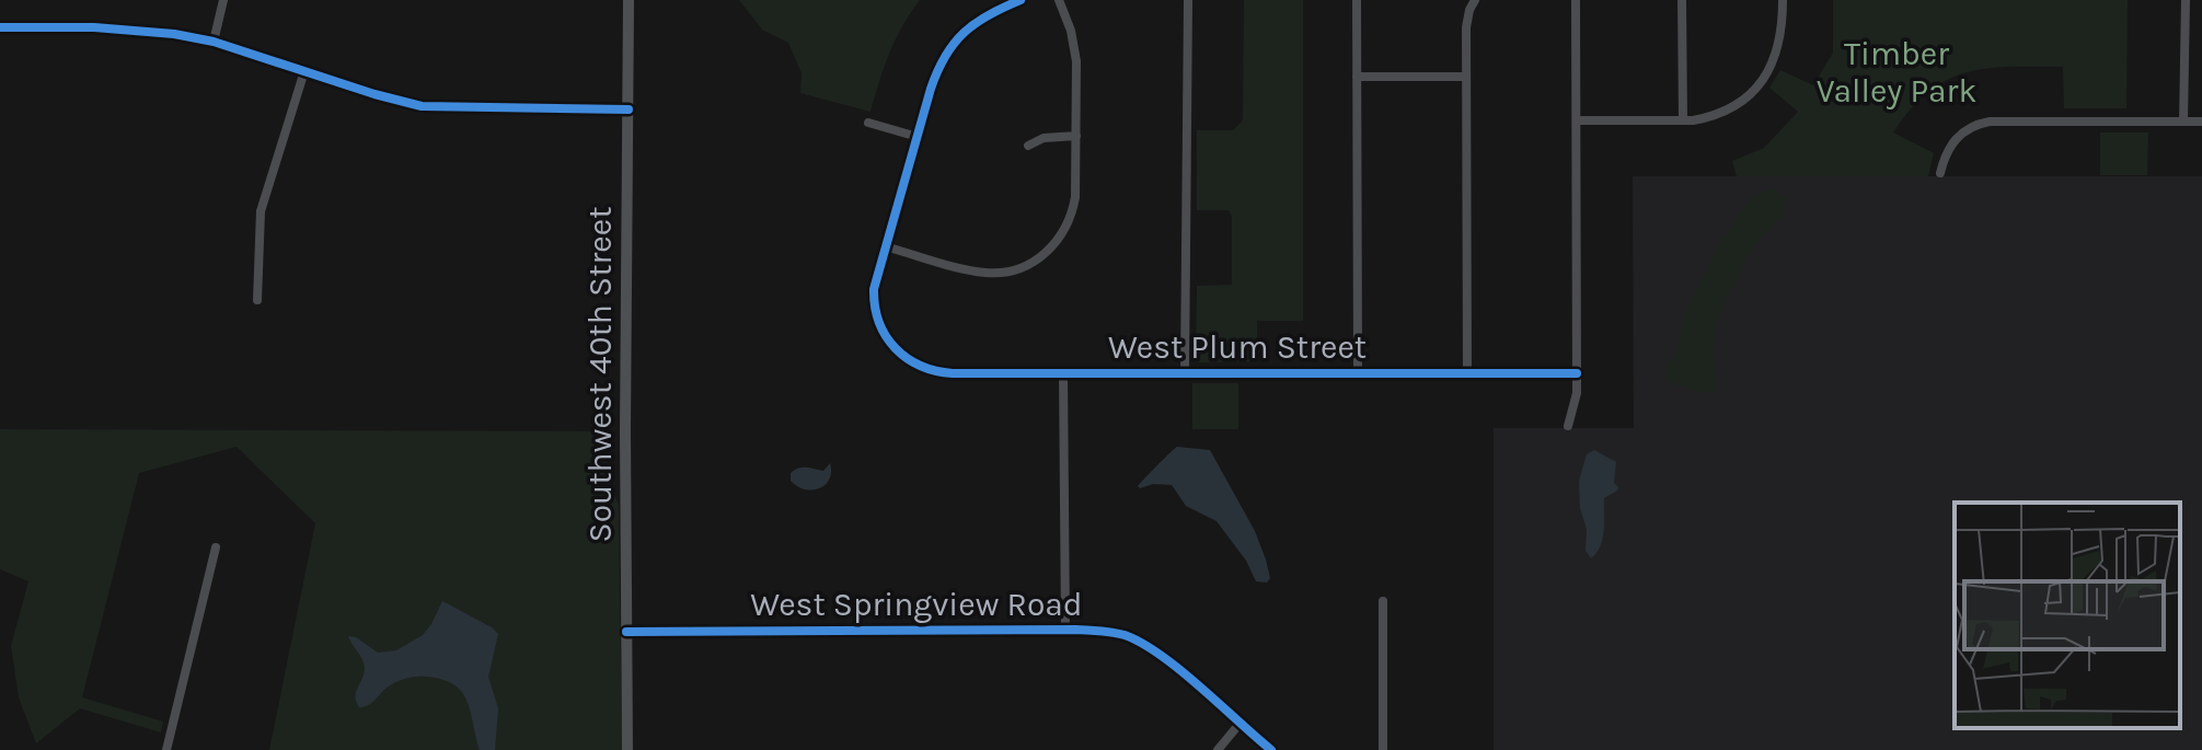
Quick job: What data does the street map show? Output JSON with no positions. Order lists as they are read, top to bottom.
{
  "streets": {
    "main road": ["Southwest 40th Street"],
    "street": ["West Plum Street", "West Springview Road"]
  },
  "crossings": [
    ["Southwest 40th Street", "West Springview Road"]
  ],
  "parks": ["Timber Valley Park"]
}
